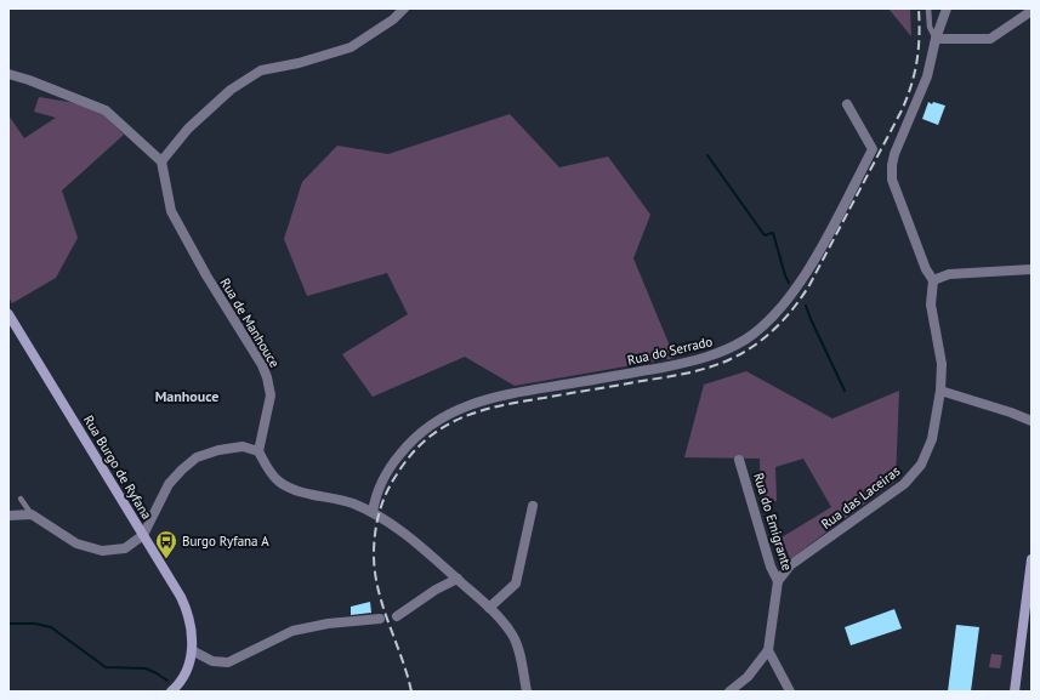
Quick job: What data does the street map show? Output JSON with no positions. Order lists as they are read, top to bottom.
{
  "streets": {
    "main road": ["Rua Burgo de Ryfana"],
    "street": [
      "Rua de Manhouce",
      "Rua do Serrado",
      "Rua das Laceiras",
      "Rua do Emigrante"
    ]
  },
  "crossings": [
    ["Rua das Laceiras", "Rua do Emigrante"]
  ],
  "districts": ["Manhouce"],
  "places": {
    "bus stop": ["Burgo Ryfana A"]
  }
}
